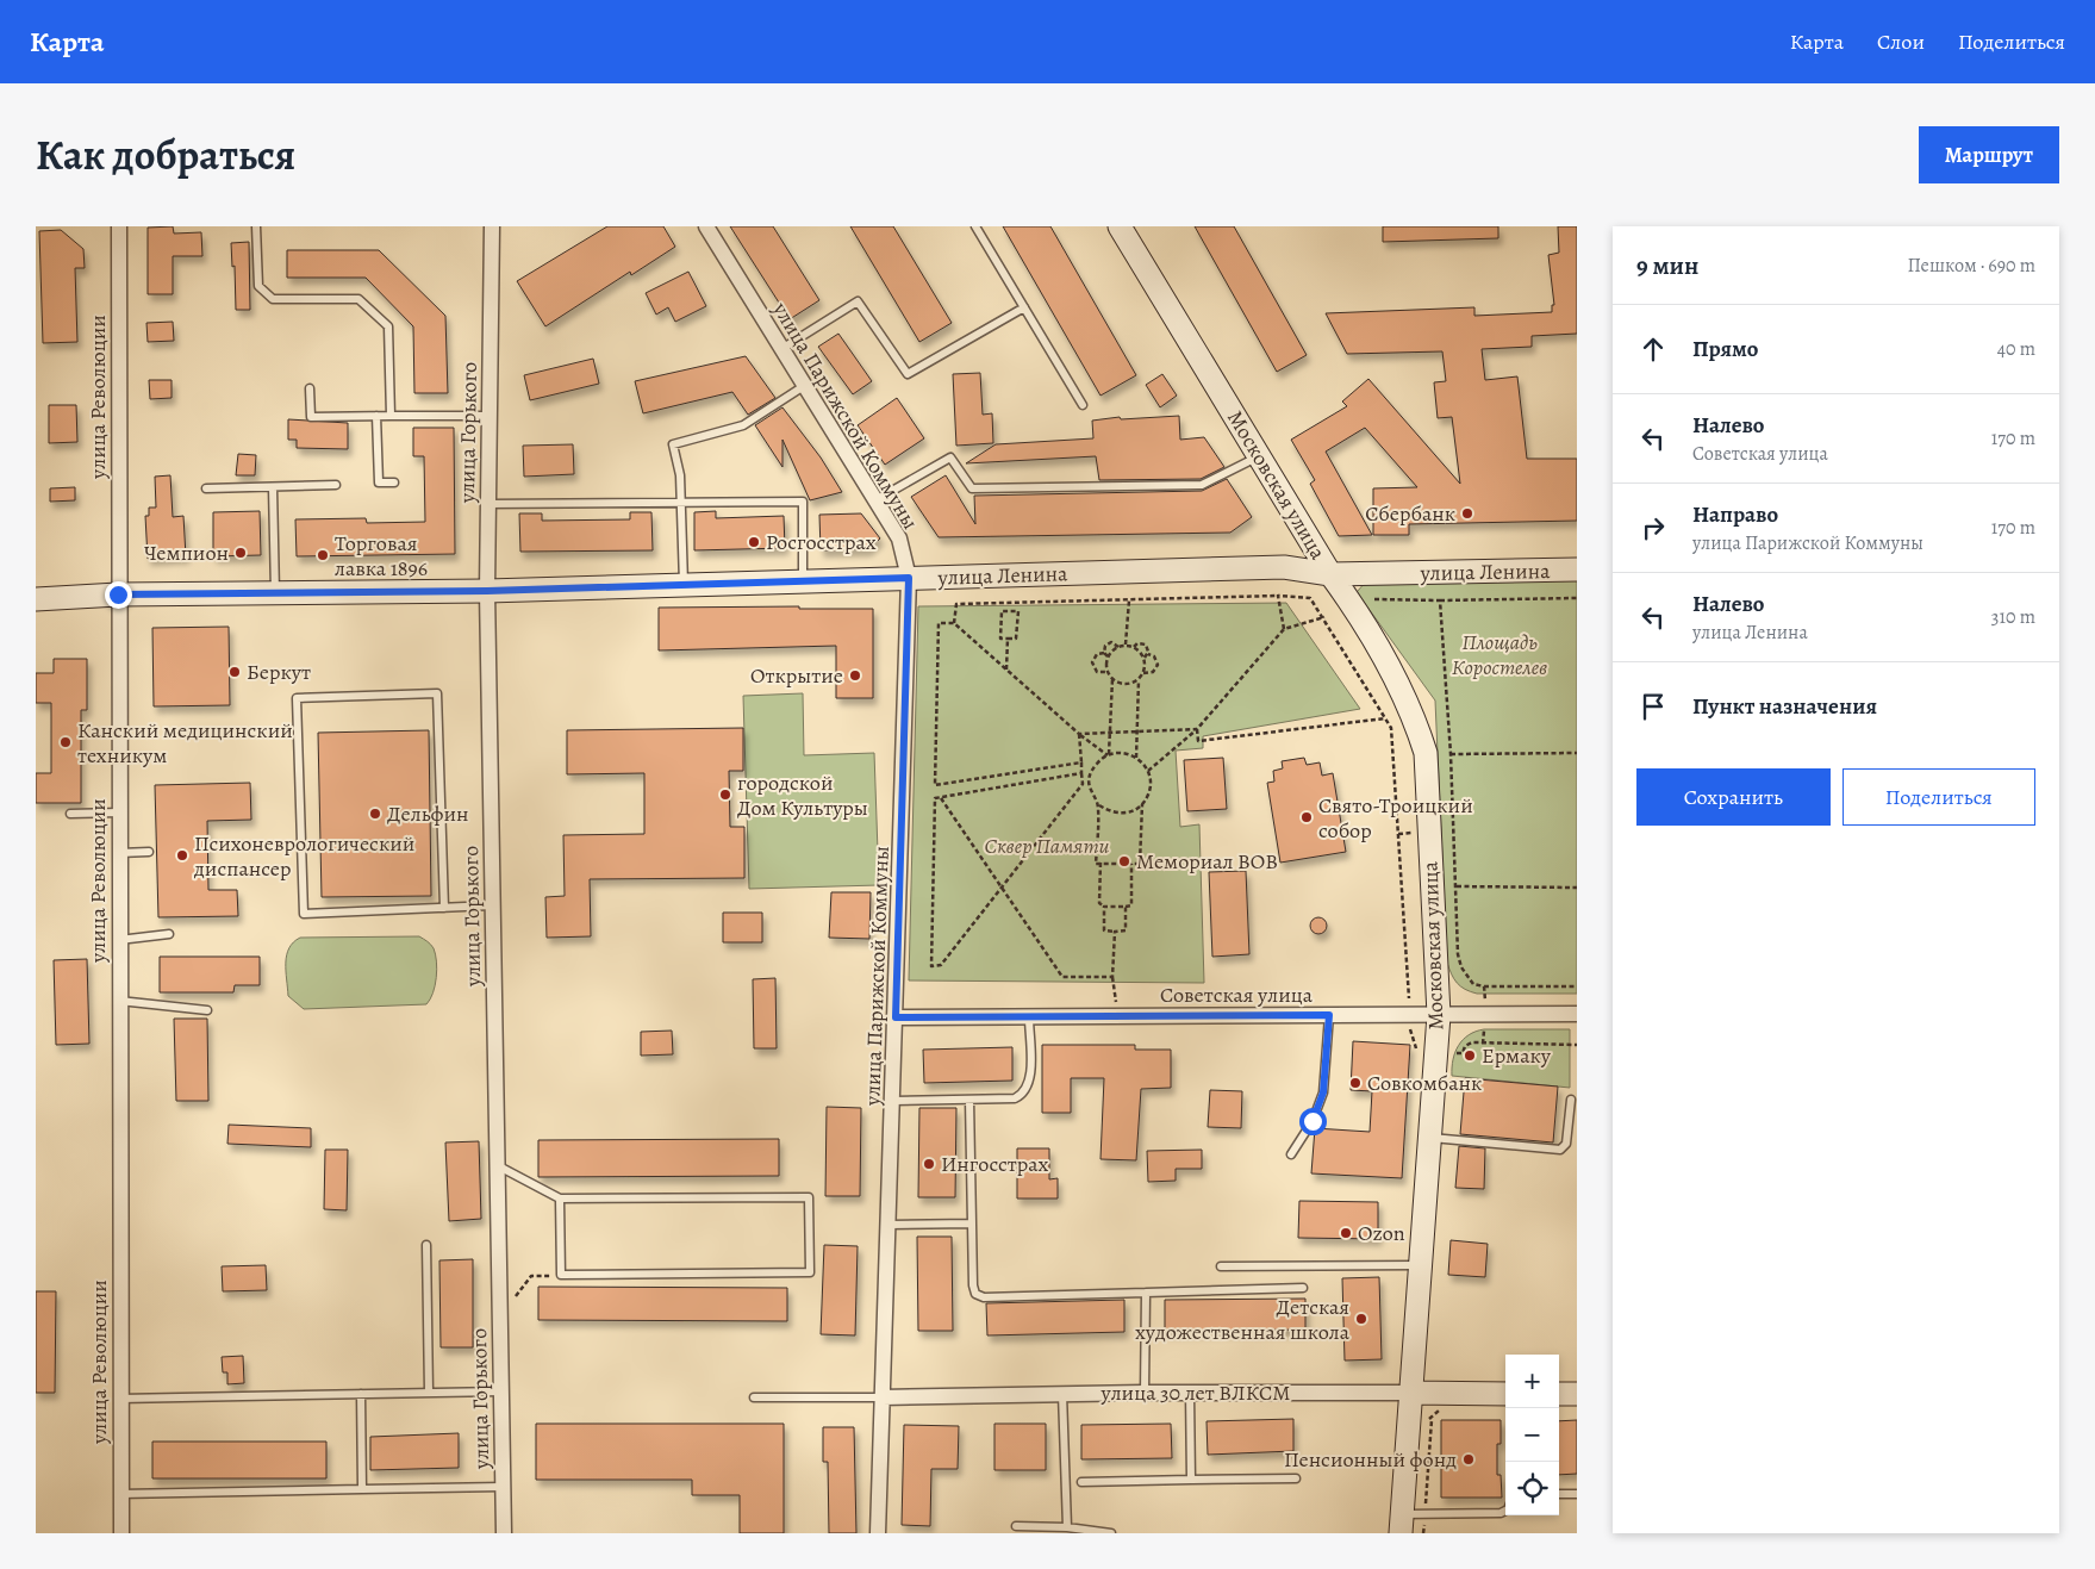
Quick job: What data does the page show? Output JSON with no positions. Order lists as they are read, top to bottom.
{
  "streets": {
    "street": [
      "улица Революции",
      "улица Парижской Коммуны",
      "улица Горького",
      "Московская улица",
      "улица Ленина",
      "Советская улица",
      "улица 30 лет ВЛКСМ"
    ]
  },
  "crossings": [
    ["улица Революции", "улица Ленина"],
    ["улица Парижской Коммуны", "улица Ленина"],
    ["улица Парижской Коммуны", "Советская улица"],
    ["улица Парижской Коммуны", "улица 30 лет ВЛКСМ"],
    ["улица Горького", "улица Ленина"],
    ["Московская улица", "улица Ленина"],
    ["Московская улица", "Советская улица"],
    ["Московская улица", "улица 30 лет ВЛКСМ"]
  ],
  "parks": ["Площадь Коростелев", "Сквер Памяти"],
  "places": [
    "Сбербанк",
    "Росгосстрах",
    "Чемпион",
    "Торговая лавка 1896",
    "Беркут",
    "Открытие",
    "Канский медицинский техникум",
    "городской Дом Культуры",
    "Дельфин",
    "Свято-Троицкий собор",
    "Психоневрологический диспансер",
    "Мемориал ВОВ",
    "Ермаку",
    "Совкомбанк",
    "Ингосстрах",
    "Ozon",
    "Детская художественная школа",
    "Пенсионный фонд"
  ],
  "page": {
    "header": "Карта",
    "nav": ["Карта", "Слои", "Поделиться"],
    "title": "Как добраться",
    "buttons": [
      "Маршрут",
      ["Сохранить", "Поделиться"]
    ],
    "heading": ["9 мин", "Пешком · 690 m"],
    "list": [
      ["Прямо", "40 m"],
      ["Налево", "Советская улица", "170 m"],
      ["Направо", "улица Парижской Коммуны", "170 m"],
      ["Налево", "улица Ленина", "310 m"],
      "Пункт назначения"
    ],
    "map_buttons": ["+", "−"]
  }
}
